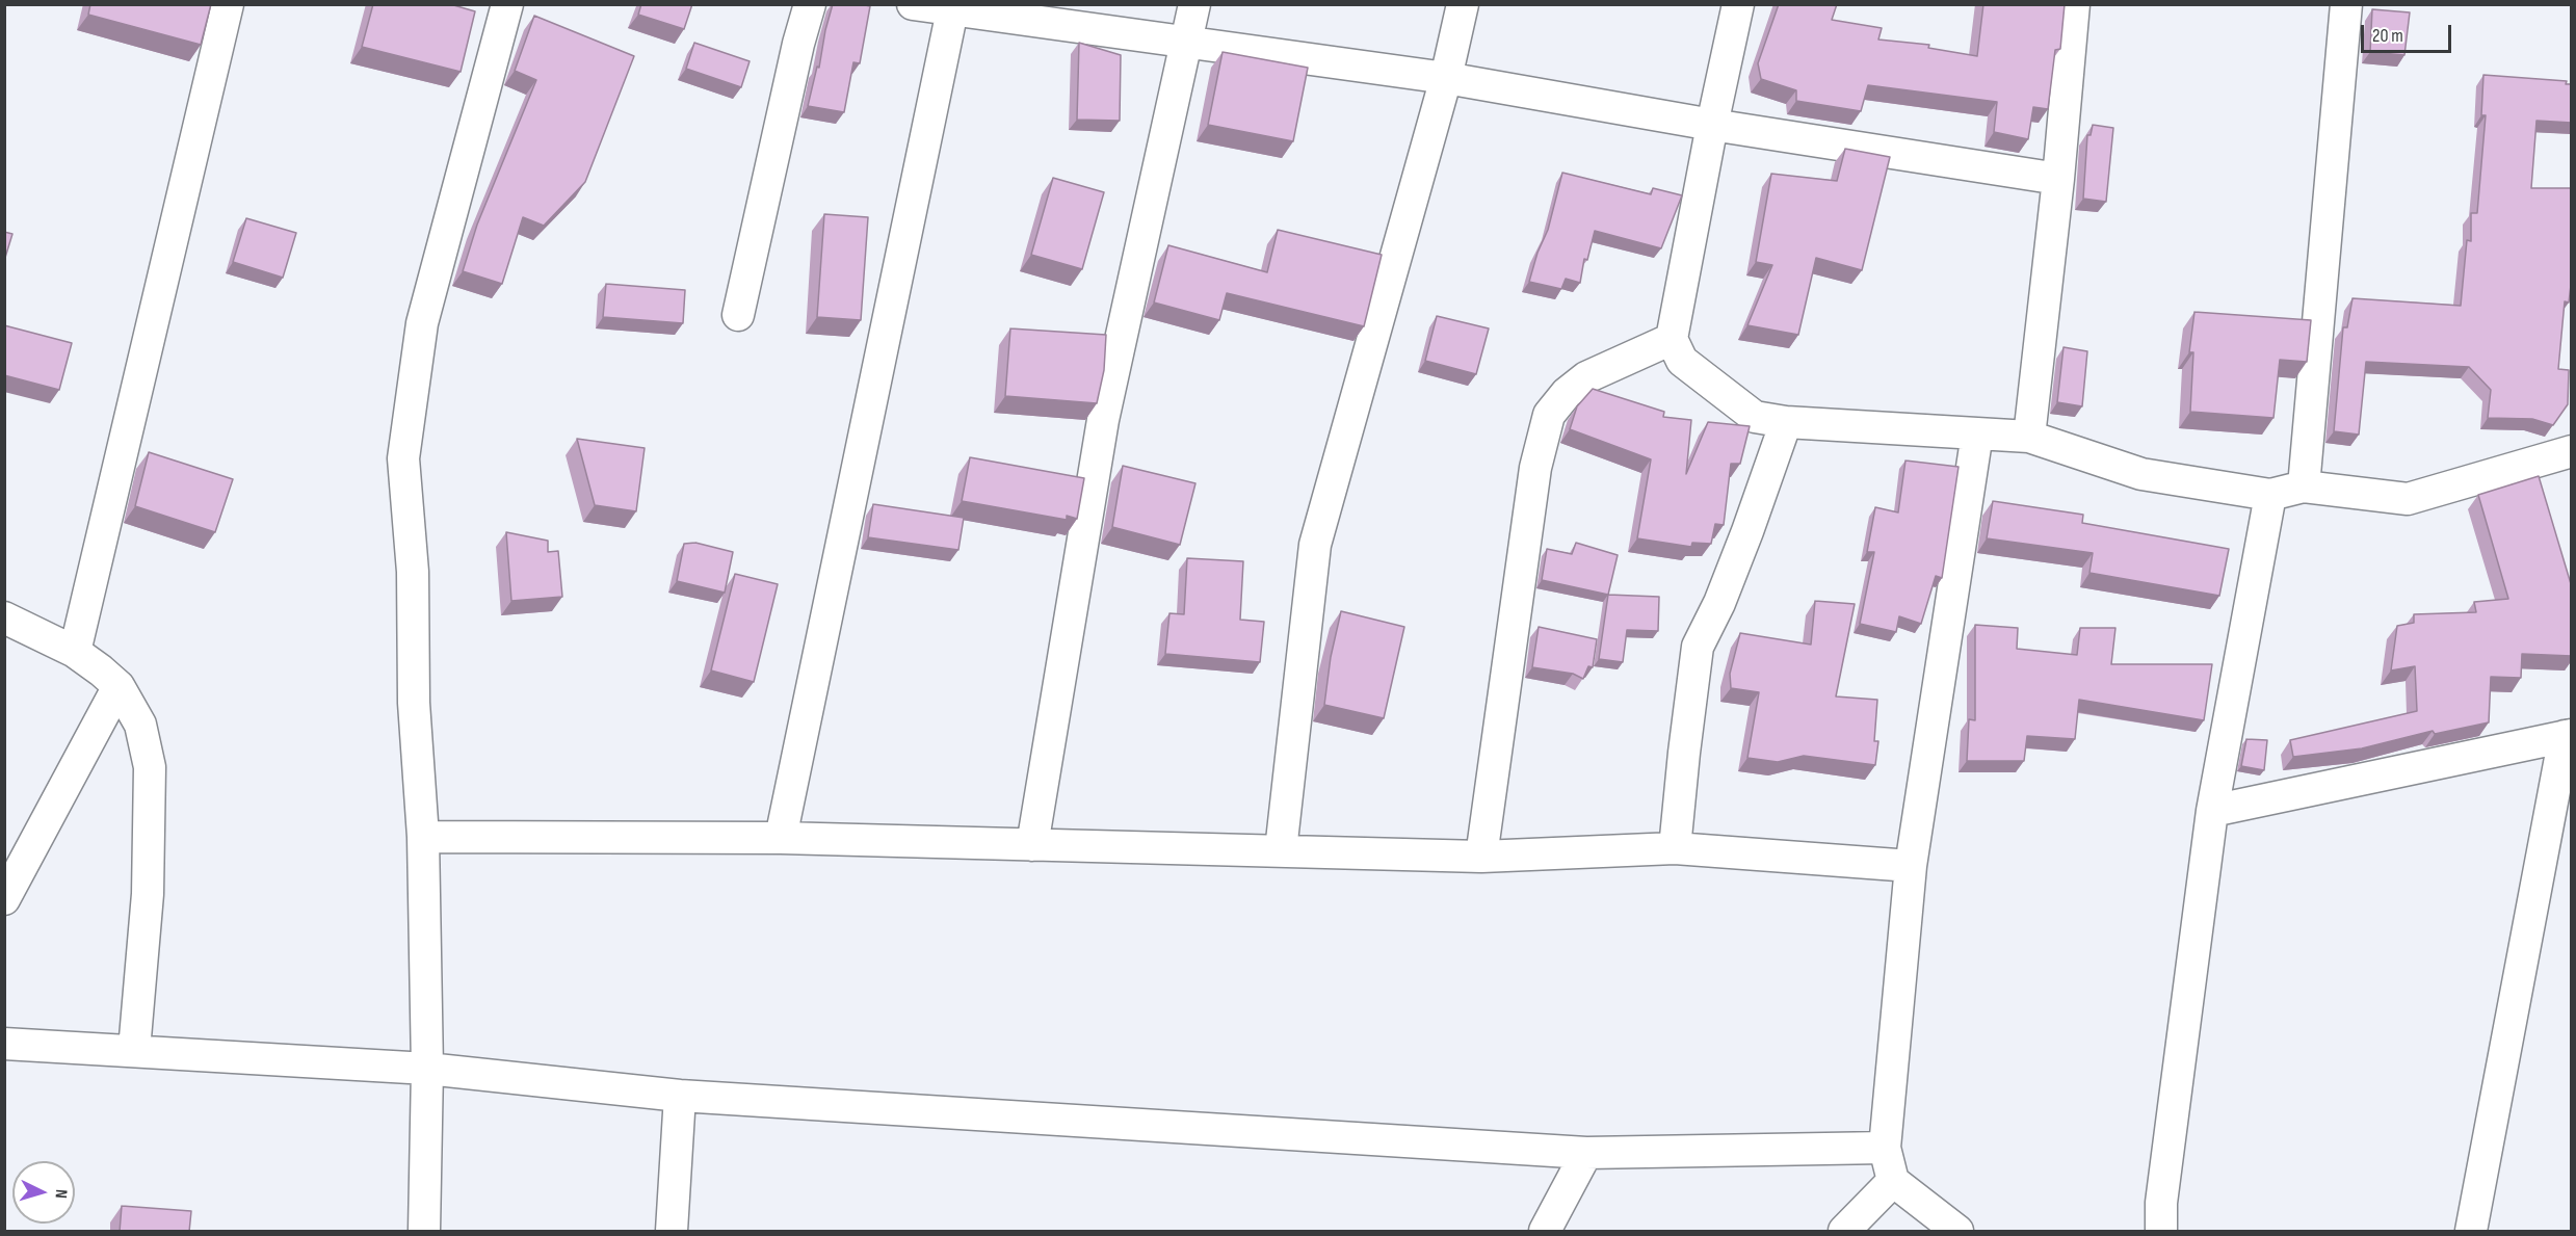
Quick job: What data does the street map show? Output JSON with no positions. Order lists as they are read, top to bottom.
{
  "scale_bar": "20 m",
  "north": "right"
}
